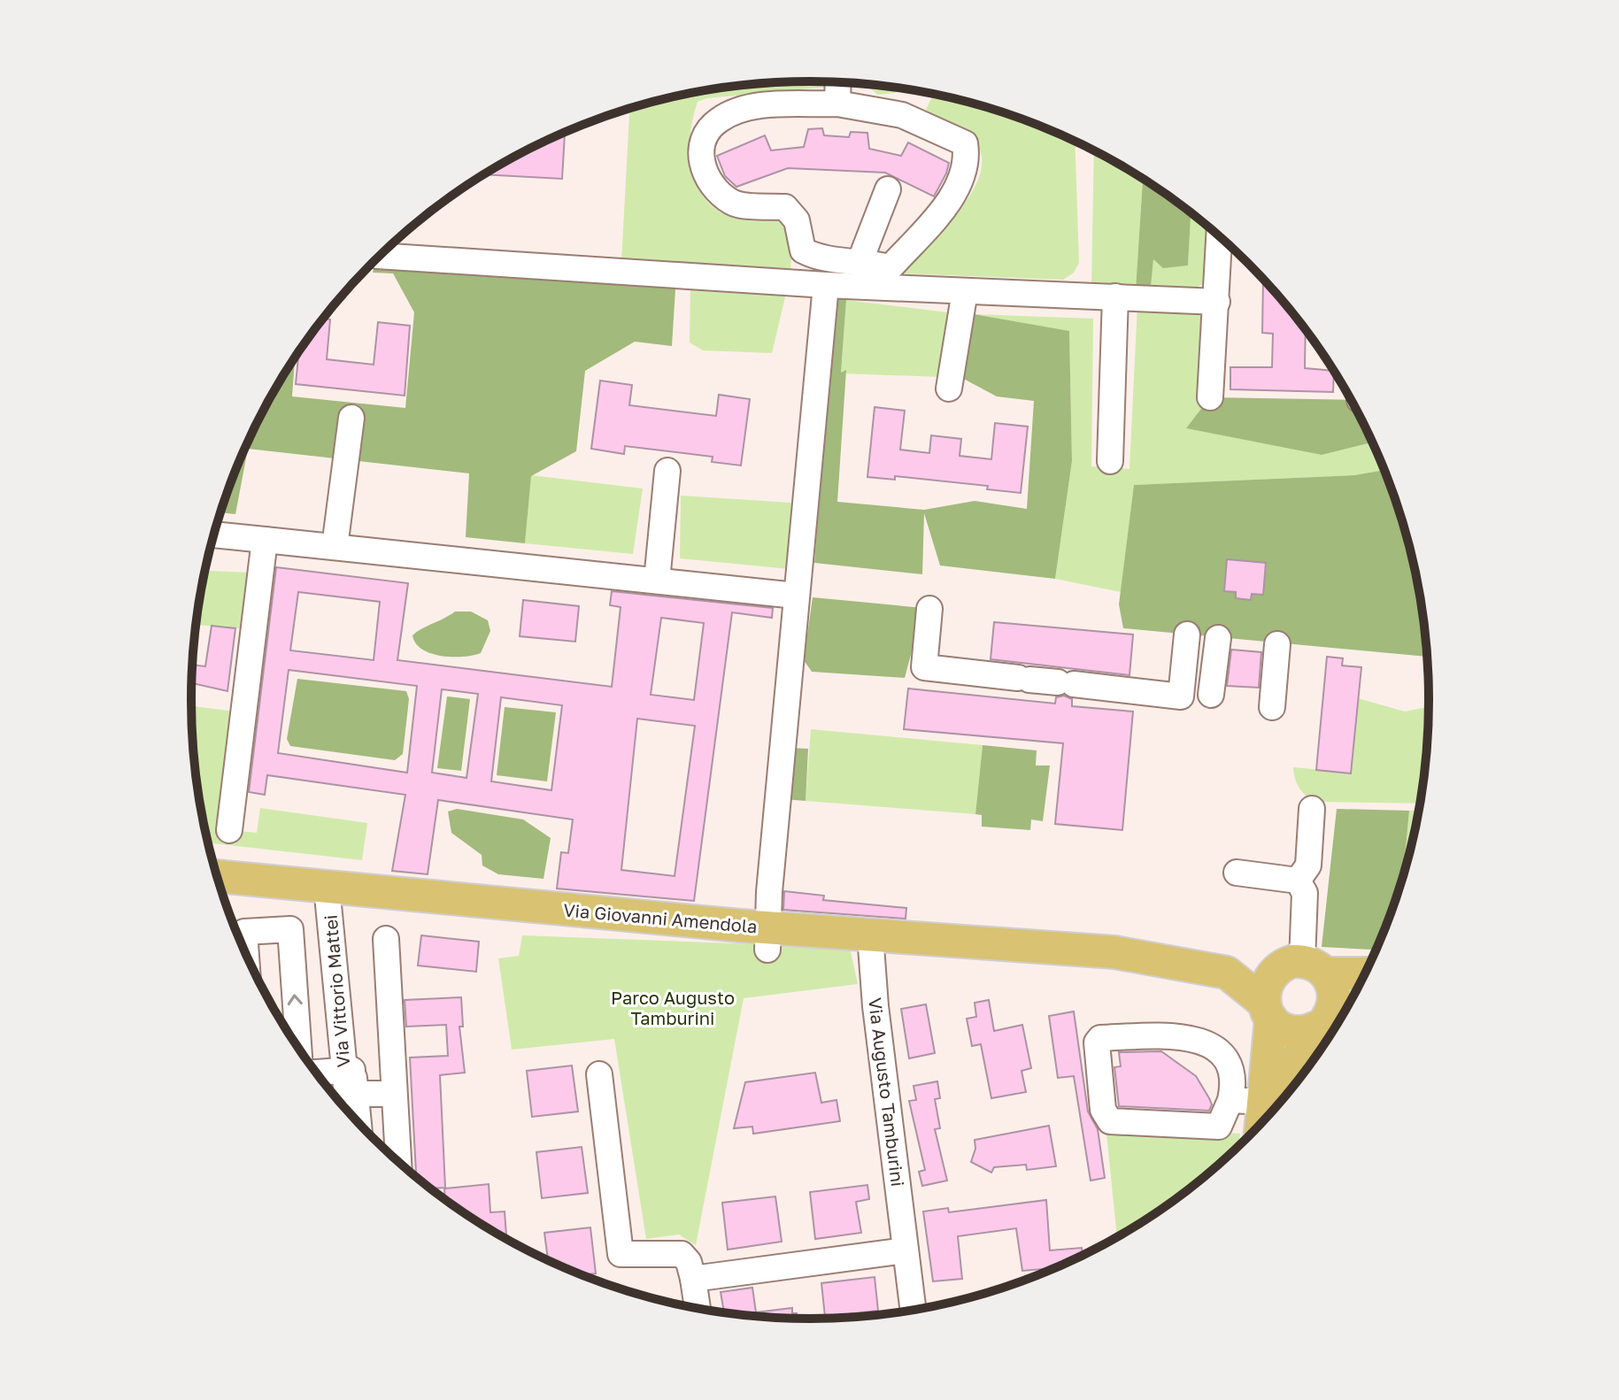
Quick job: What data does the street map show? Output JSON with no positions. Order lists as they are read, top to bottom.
{
  "streets": {
    "main road": ["Via Giovanni Amendola"],
    "street": ["Via Vittorio Mattei", "Via Augusto Tamburini"]
  },
  "crossings": [
    ["Via Giovanni Amendola", "Via Vittorio Mattei"],
    ["Via Giovanni Amendola", "Via Augusto Tamburini"]
  ],
  "parks": ["Parco Augusto Tamburini"]
}
